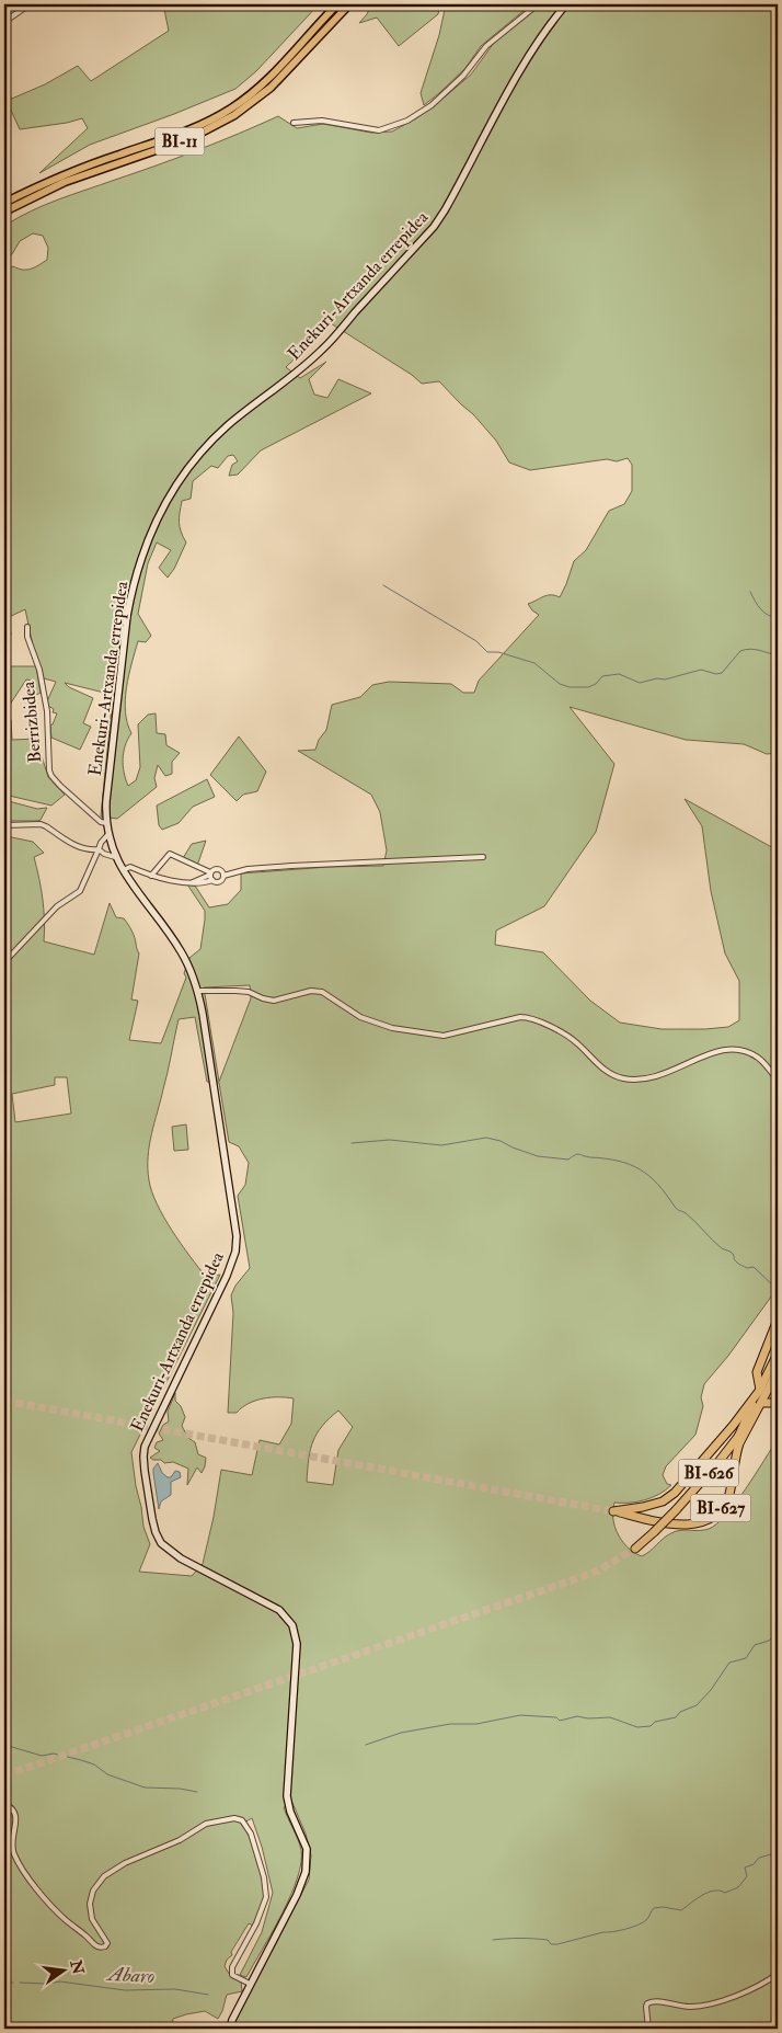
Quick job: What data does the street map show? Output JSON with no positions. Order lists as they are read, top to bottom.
{
  "streets": {
    "highway": ["BI-626", "BI-627"],
    "main road": ["BI-11"],
    "street": ["Enekuri-Artxanda errepidea", "Berrizbidea"]
  },
  "crossings": [
    ["Enekuri-Artxanda errepidea", "Berrizbidea"],
    ["BI-626", "BI-627"]
  ],
  "water": ["Abaro"],
  "north": "right"
}
